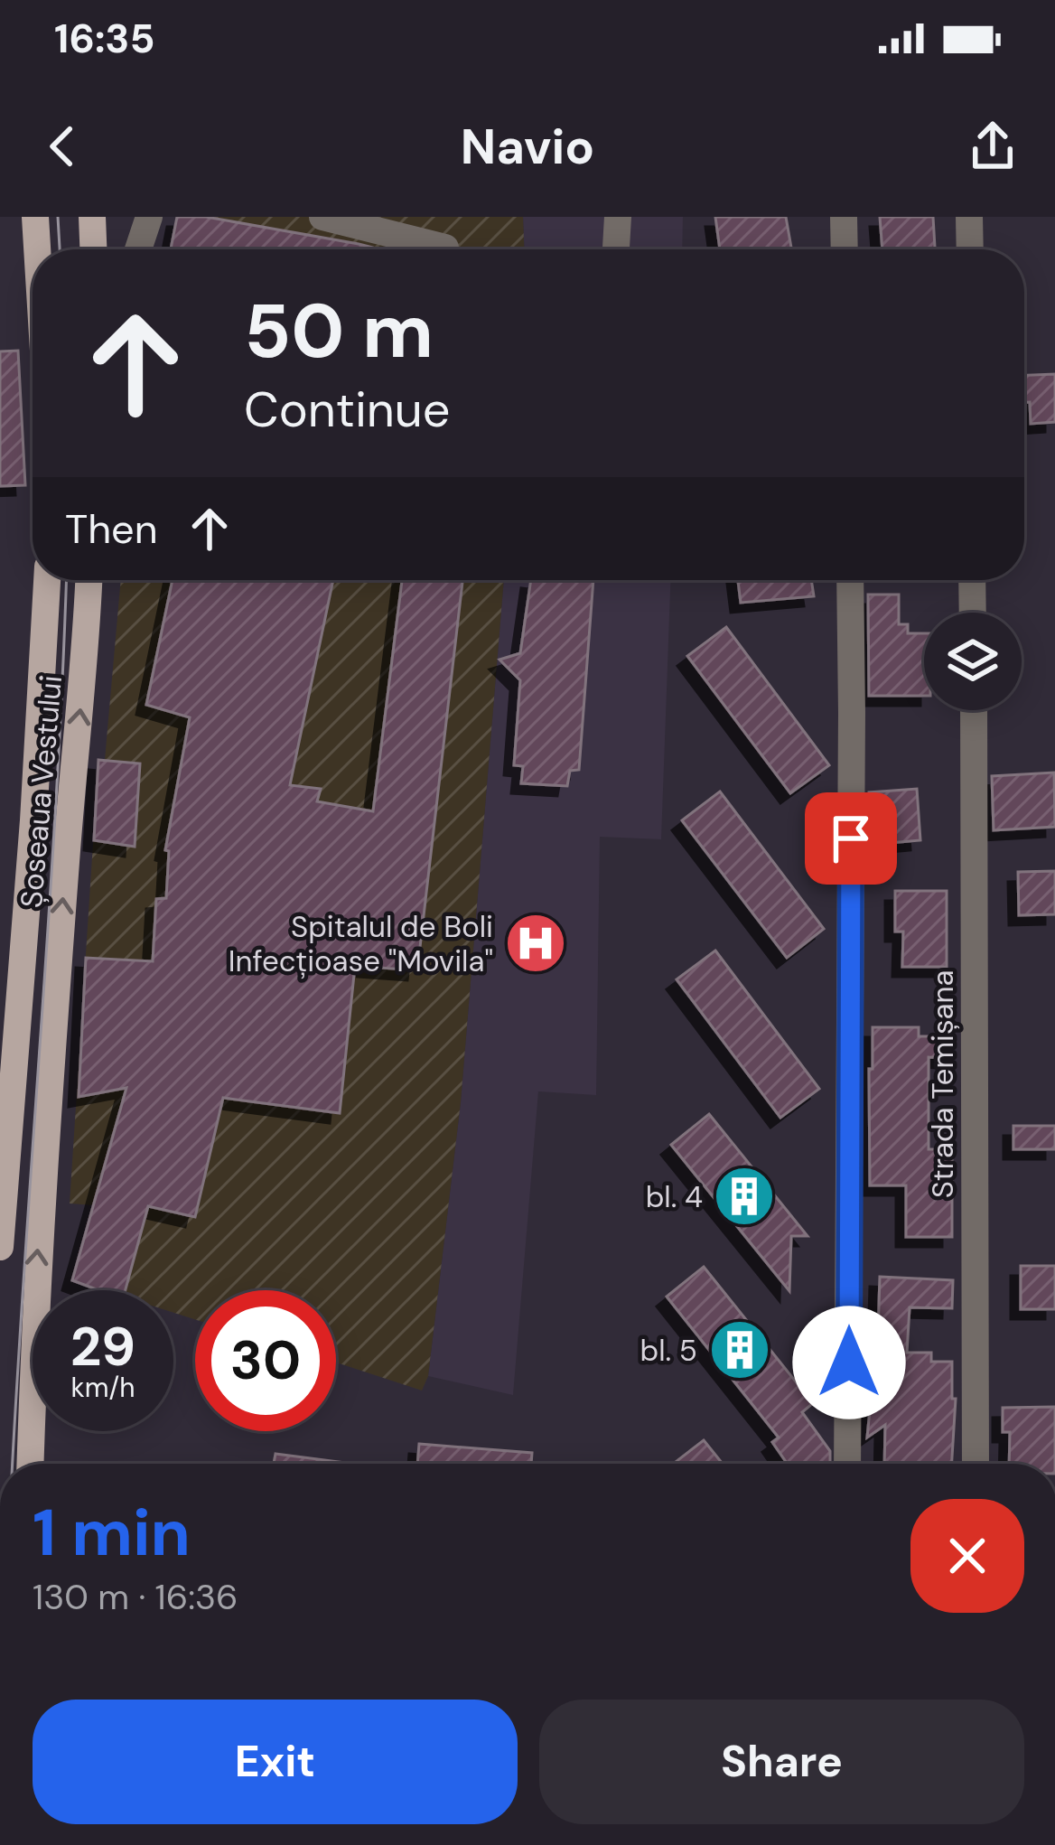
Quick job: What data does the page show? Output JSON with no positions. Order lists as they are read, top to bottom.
{
  "streets": {
    "main road": ["Șoseaua Vestului"],
    "street": ["Strada Temișana"]
  },
  "places": {
    "hospital": ["Spitalul de Boli Infecțioase \"Movila\""],
    "building": ["bl. 4", "bl. 5"]
  },
  "page": {
    "status": "16:35",
    "header": "Navio",
    "turn": ["50 m", "Continue"],
    "then": "Then",
    "speed": "29 km/h",
    "limit": "30",
    "heading": ["1 min", "130 m · 16:36"],
    "buttons": ["Exit", "Share"]
  }
}
